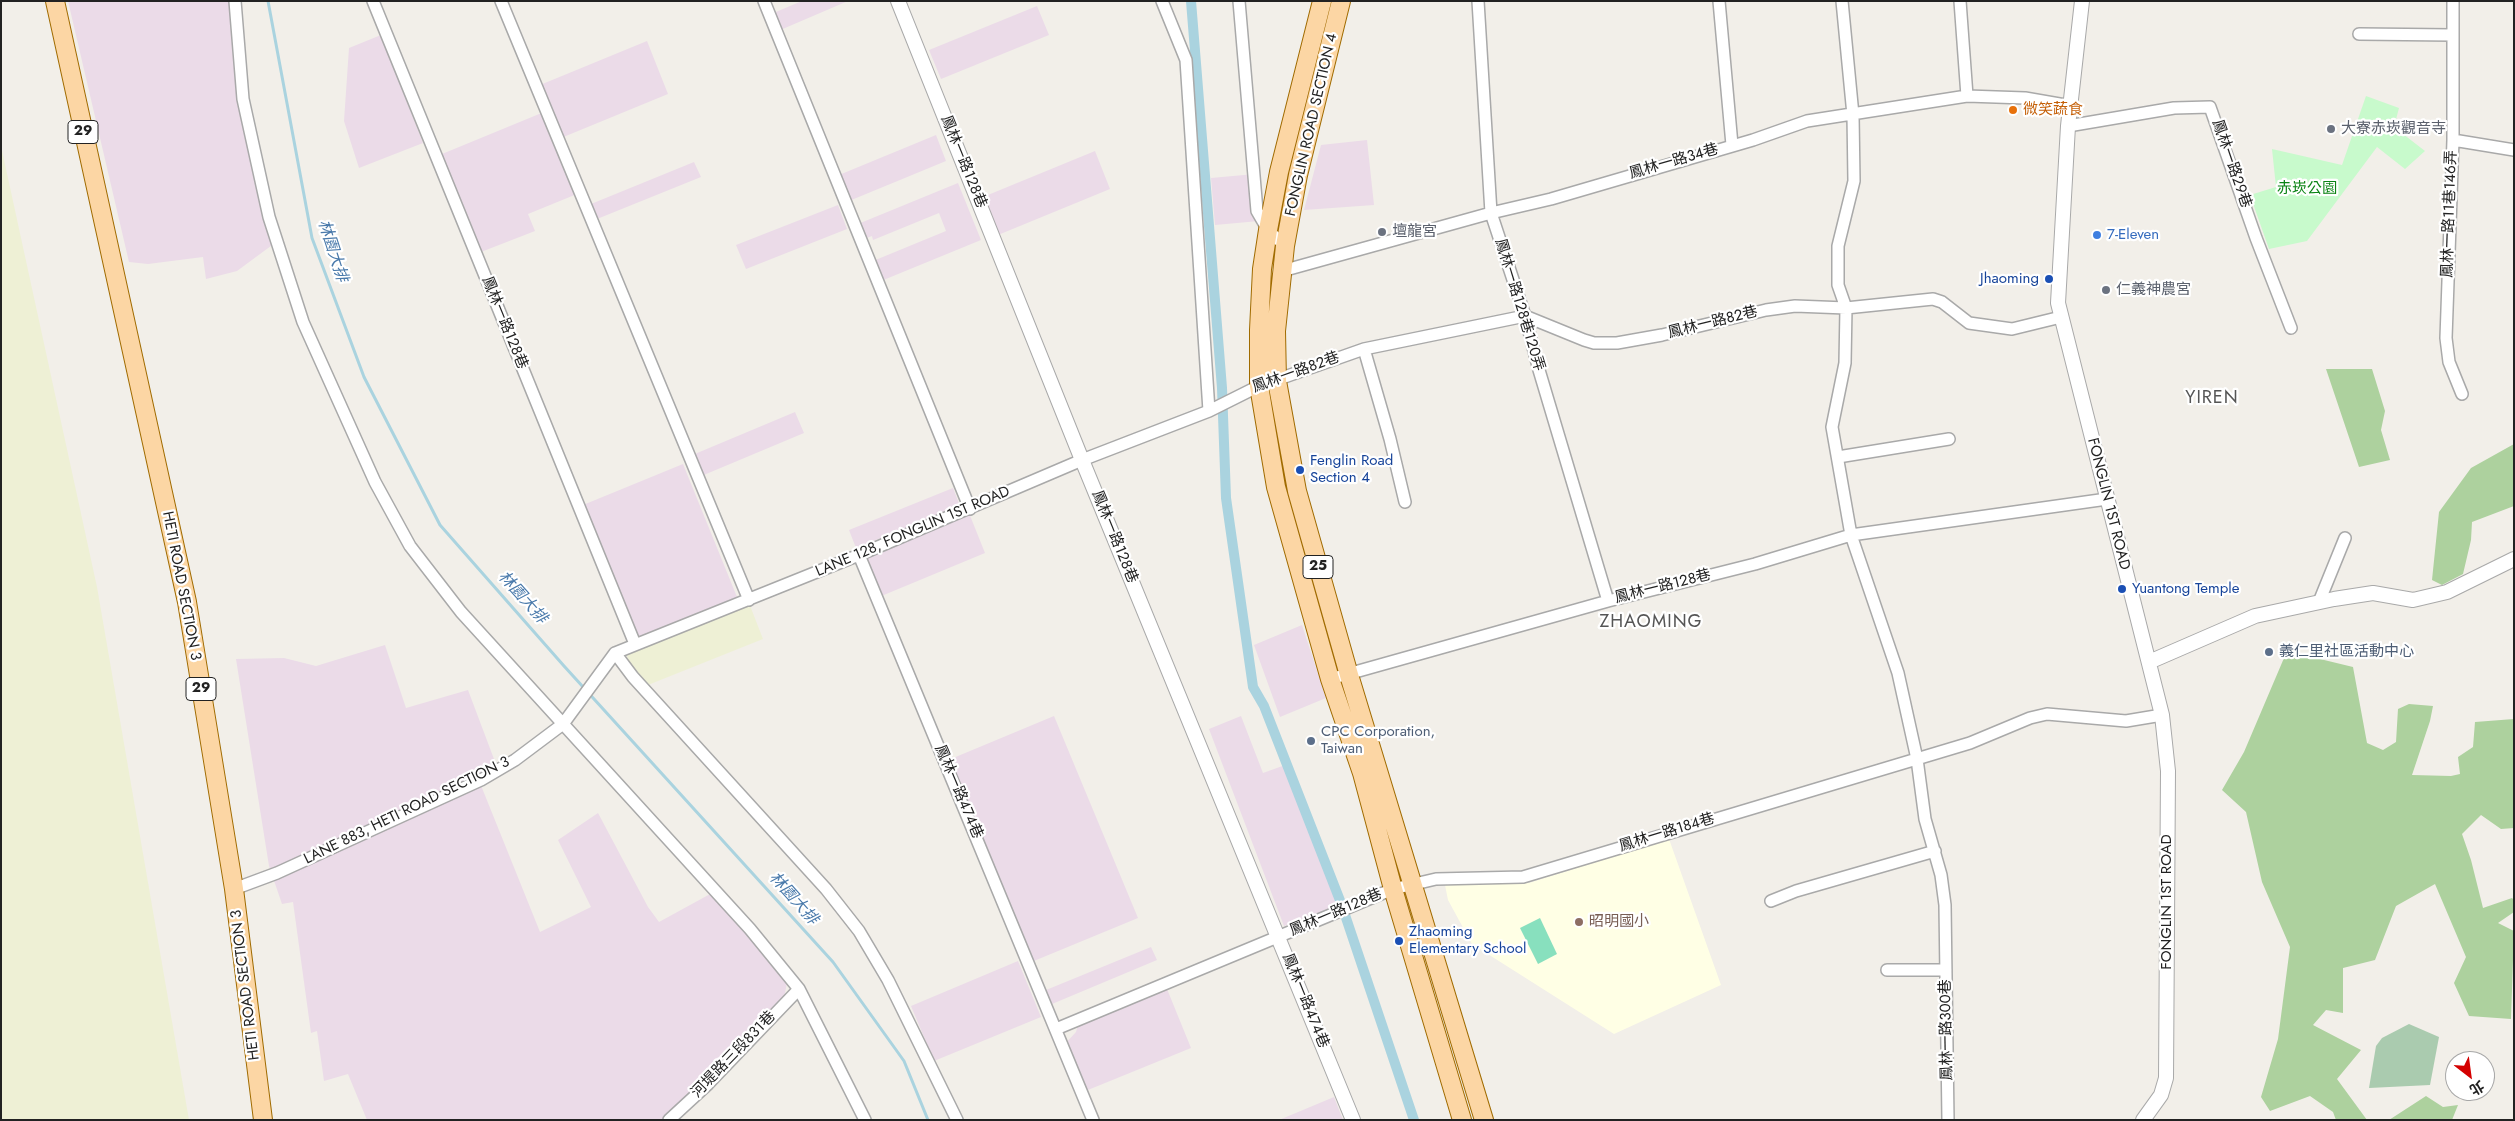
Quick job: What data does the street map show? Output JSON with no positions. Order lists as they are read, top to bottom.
{
  "streets": {
    "main road": [
      "FONGLIN ROAD SECTION 4",
      "29",
      "25",
      "HETI ROAD SECTION 3"
    ],
    "street": [
      "鳳林一路128巷",
      "鳳林一路34巷",
      "鳳林一路29巷",
      "鳳林一路11巷146弄",
      "鳳林一路128巷120弄",
      "鳳林一路82巷",
      "FONGLIN 1ST ROAD",
      "LANE 128, FONGLIN 1ST ROAD",
      "鳳林一路474巷",
      "LANE 883, HETI ROAD SECTION 3",
      "鳳林一路184巷",
      "鳳林一路300巷",
      "河堤路三段831巷"
    ]
  },
  "crossings": [
    ["FONGLIN ROAD SECTION 4", "鳳林一路128巷"],
    ["FONGLIN ROAD SECTION 4", "鳳林一路34巷"],
    ["FONGLIN ROAD SECTION 4", "鳳林一路82巷"],
    ["FONGLIN ROAD SECTION 4", "鳳林一路184巷"],
    ["鳳林一路128巷", "鳳林一路128巷120弄"],
    ["鳳林一路128巷", "FONGLIN 1ST ROAD"],
    ["鳳林一路128巷", "LANE 128, FONGLIN 1ST ROAD"],
    ["鳳林一路128巷", "鳳林一路474巷"],
    ["鳳林一路128巷", "鳳林一路184巷"],
    ["鳳林一路34巷", "鳳林一路128巷120弄"],
    ["鳳林一路34巷", "FONGLIN 1ST ROAD"],
    ["鳳林一路29巷", "FONGLIN 1ST ROAD"],
    ["鳳林一路128巷120弄", "鳳林一路82巷"],
    ["鳳林一路82巷", "FONGLIN 1ST ROAD"],
    ["鳳林一路82巷", "LANE 128, FONGLIN 1ST ROAD"],
    ["FONGLIN 1ST ROAD", "鳳林一路184巷"],
    ["LANE 128, FONGLIN 1ST ROAD", "鳳林一路474巷"],
    ["LANE 128, FONGLIN 1ST ROAD", "LANE 883, HETI ROAD SECTION 3"],
    ["HETI ROAD SECTION 3", "LANE 883, HETI ROAD SECTION 3"]
  ],
  "districts": ["YIREN", "ZHAOMING"],
  "water": ["林園大排"],
  "parks": ["赤崁公園"],
  "places": [
    "微笑蔬食",
    "大寮赤崁觀音寺",
    "壇龍宮",
    "7-Eleven",
    "Jhaoming",
    "仁義神農宮",
    "Fenglin Road Section 4",
    "Yuantong Temple",
    "義仁里社區活動中心",
    "CPC Corporation, Taiwan",
    "昭明國小",
    "Zhaoming Elementary School"
  ],
  "north": "bottom right"
}
